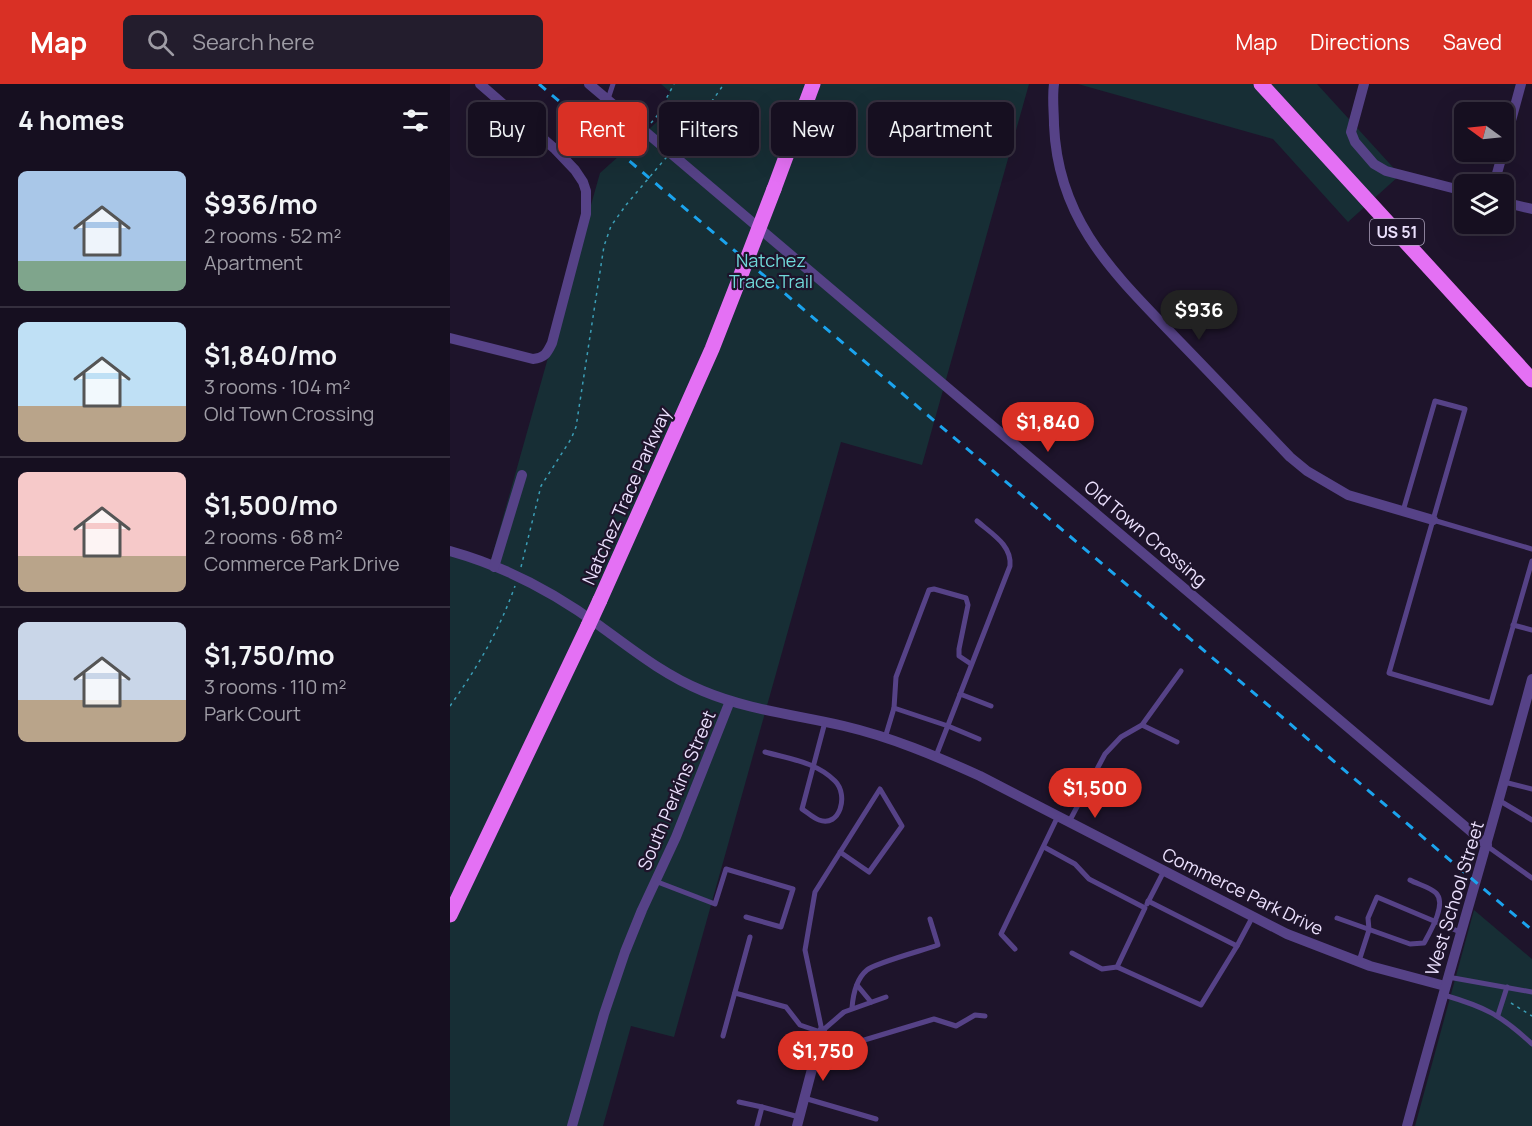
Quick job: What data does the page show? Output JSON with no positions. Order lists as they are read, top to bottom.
{
  "streets": {
    "main road": ["US 51", "Natchez Trace Parkway"],
    "street": [
      "Old Town Crossing",
      "South Perkins Street",
      "Commerce Park Drive",
      "West School Street"
    ]
  },
  "crossings": [
    ["Old Town Crossing", "West School Street"],
    ["South Perkins Street", "Commerce Park Drive"],
    ["Commerce Park Drive", "West School Street"]
  ],
  "parks": ["Natchez Trace Trail"],
  "north": "left",
  "page": {
    "header": "Map",
    "search": "Search here",
    "nav": ["Map", "Directions", "Saved"],
    "heading": "4 homes",
    "chip": [
      "Buy",
      "Rent",
      "Filters",
      "New",
      "Apartment"
    ],
    "list": [
      {
        "name": "$936/mo",
        "note": "2 rooms · 52 m² · Apartment"
      },
      {
        "name": "$1,840/mo",
        "note": "3 rooms · 104 m² · Old Town Crossing"
      },
      {
        "name": "$1,500/mo",
        "note": "2 rooms · 68 m² · Commerce Park Drive"
      },
      {
        "name": "$1,750/mo",
        "note": "3 rooms · 110 m² · Park Court"
      }
    ],
    "price": [
      "$936",
      "$1,840",
      "$1,500",
      "$1,750"
    ]
  }
}
